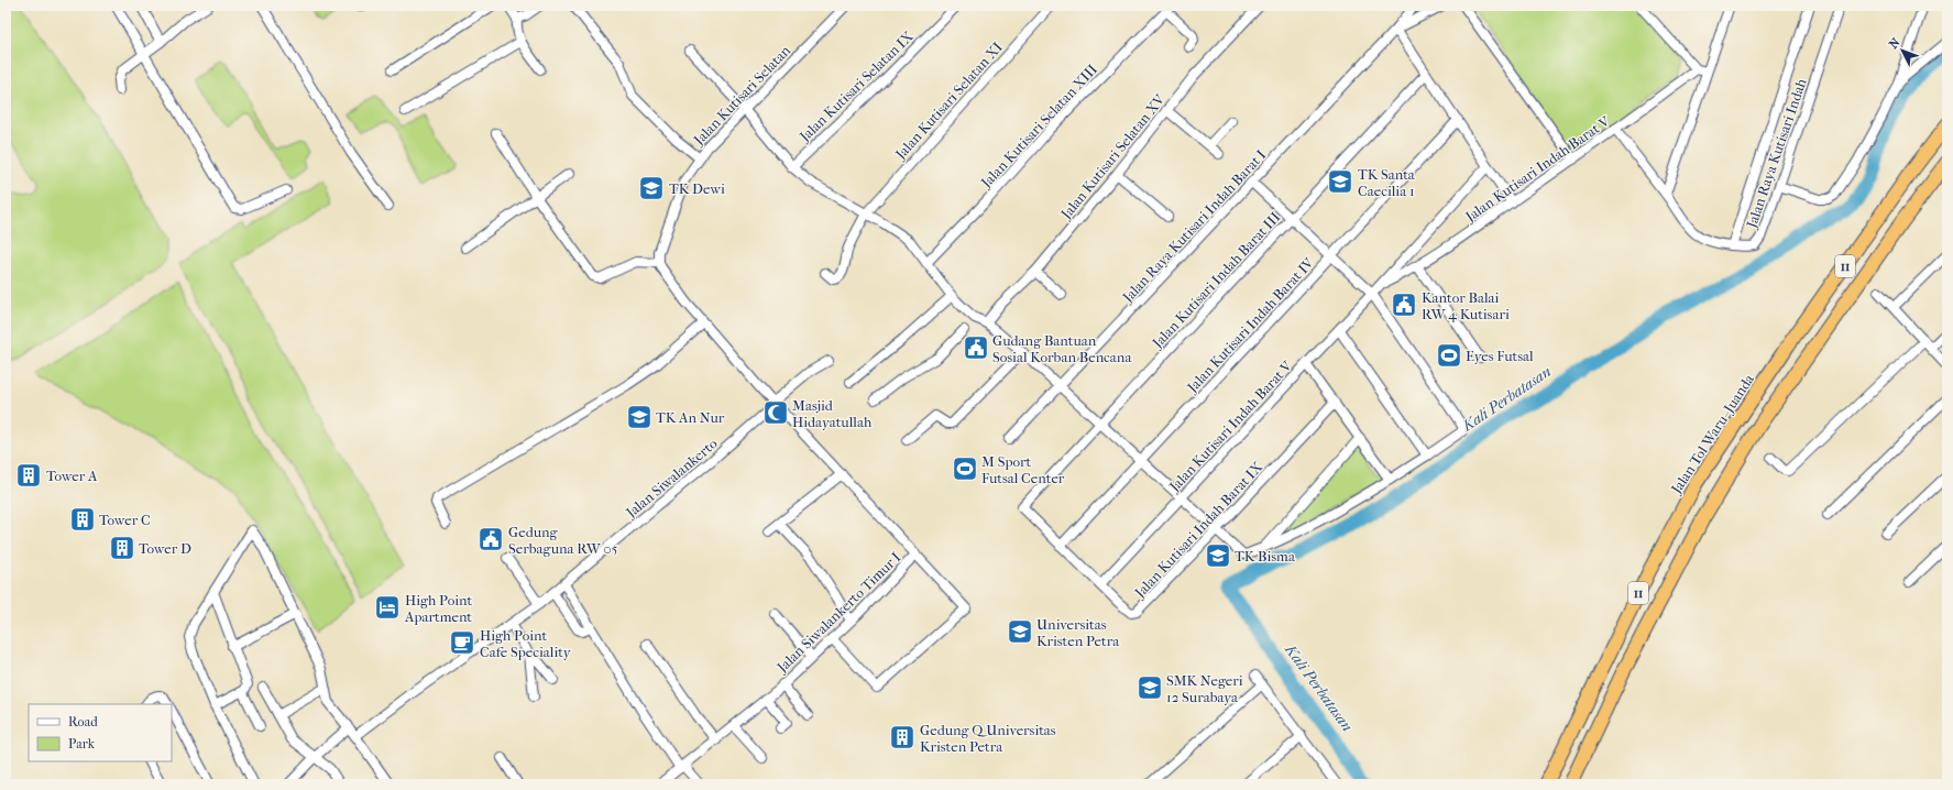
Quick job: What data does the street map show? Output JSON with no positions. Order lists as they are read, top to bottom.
{
  "streets": {
    "highway": ["11", "Jalan Tol Waru–Juanda"],
    "street": [
      "Jalan Kutisari Selatan IX",
      "Jalan Kutisari Selatan",
      "Jalan Kutisari Selatan XI",
      "Jalan Kutisari Selatan XIII",
      "Jalan Raya Kutisari Indah",
      "Jalan Kutisari Selatan XV",
      "Jalan Kutisari Indah Barat V",
      "Jalan Raya Kutisari Indah Barat I",
      "Jalan Kutisari Indah Barat III",
      "Jalan Kutisari Indah Barat IV",
      "Jalan Siwalankerto",
      "Jalan Kutisari Indah Barat IX",
      "Jalan Siwalankerto Timur I"
    ]
  },
  "crossings": [
    ["Jalan Kutisari Indah Barat V", "Jalan Kutisari Indah Barat IX"],
    ["Jalan Kutisari Indah Barat III", "Jalan Kutisari Indah Barat IX"],
    ["Jalan Kutisari Indah Barat IV", "Jalan Kutisari Indah Barat IX"],
    ["Jalan Siwalankerto", "Jalan Siwalankerto Timur I"]
  ],
  "water": ["Kali Perbatasan"],
  "places": {
    "school or university": [
      "TK Santa Caecilia 1",
      "TK Dewi",
      "TK An Nur",
      "TK Bisma",
      "Universitas Kristen Petra",
      "SMK Negeri 12 Surabaya"
    ],
    "public building": ["Kantor Balai RW 4 Kutisari", "Gudang Bantuan Sosial Korban Bencana", "Gedung Serbaguna RW 05"],
    "sports": ["Eyes Futsal", "M Sport Futsal Center"],
    "mosque": ["Masjid Hidayatullah"],
    "building": [
      "Tower A",
      "Tower C",
      "Tower D",
      "Gedung Q Universitas Kristen Petra"
    ],
    "hotel": ["High Point Apartment"],
    "cafe": ["High Point Cafe Speciality"]
  },
  "legend": ["Road", "Park"],
  "north": "top left"
}
